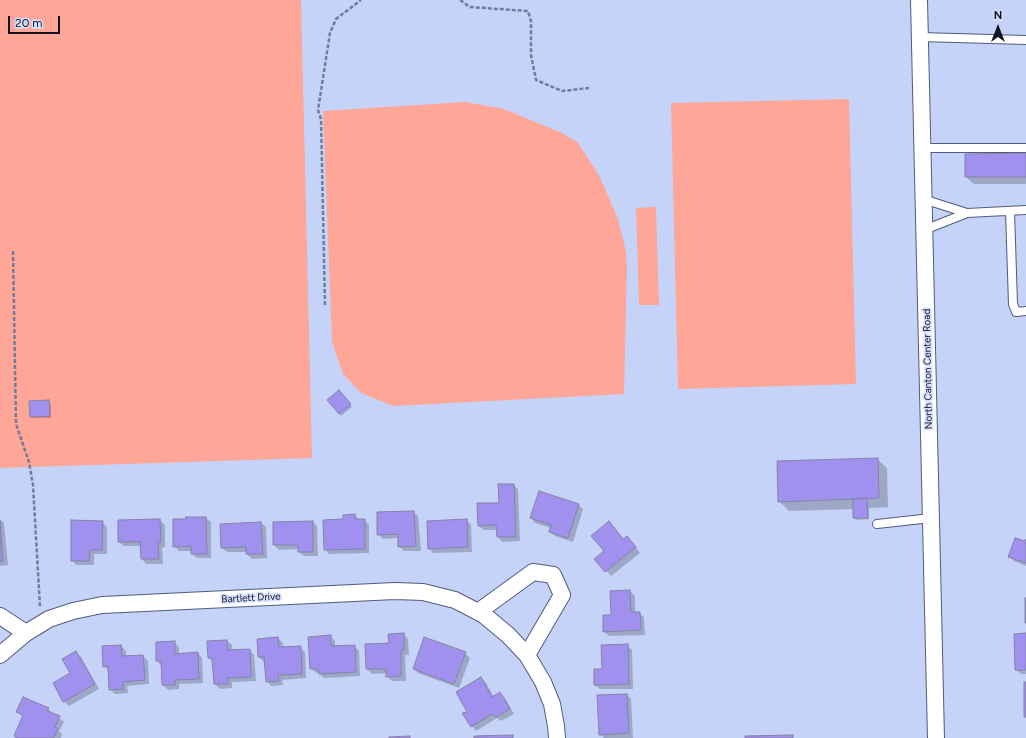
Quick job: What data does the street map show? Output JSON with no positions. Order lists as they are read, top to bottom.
{
  "streets": {
    "street": ["North Canton Center Road", "Bartlett Drive"]
  },
  "scale_bar": "20 m",
  "north": "top"
}
